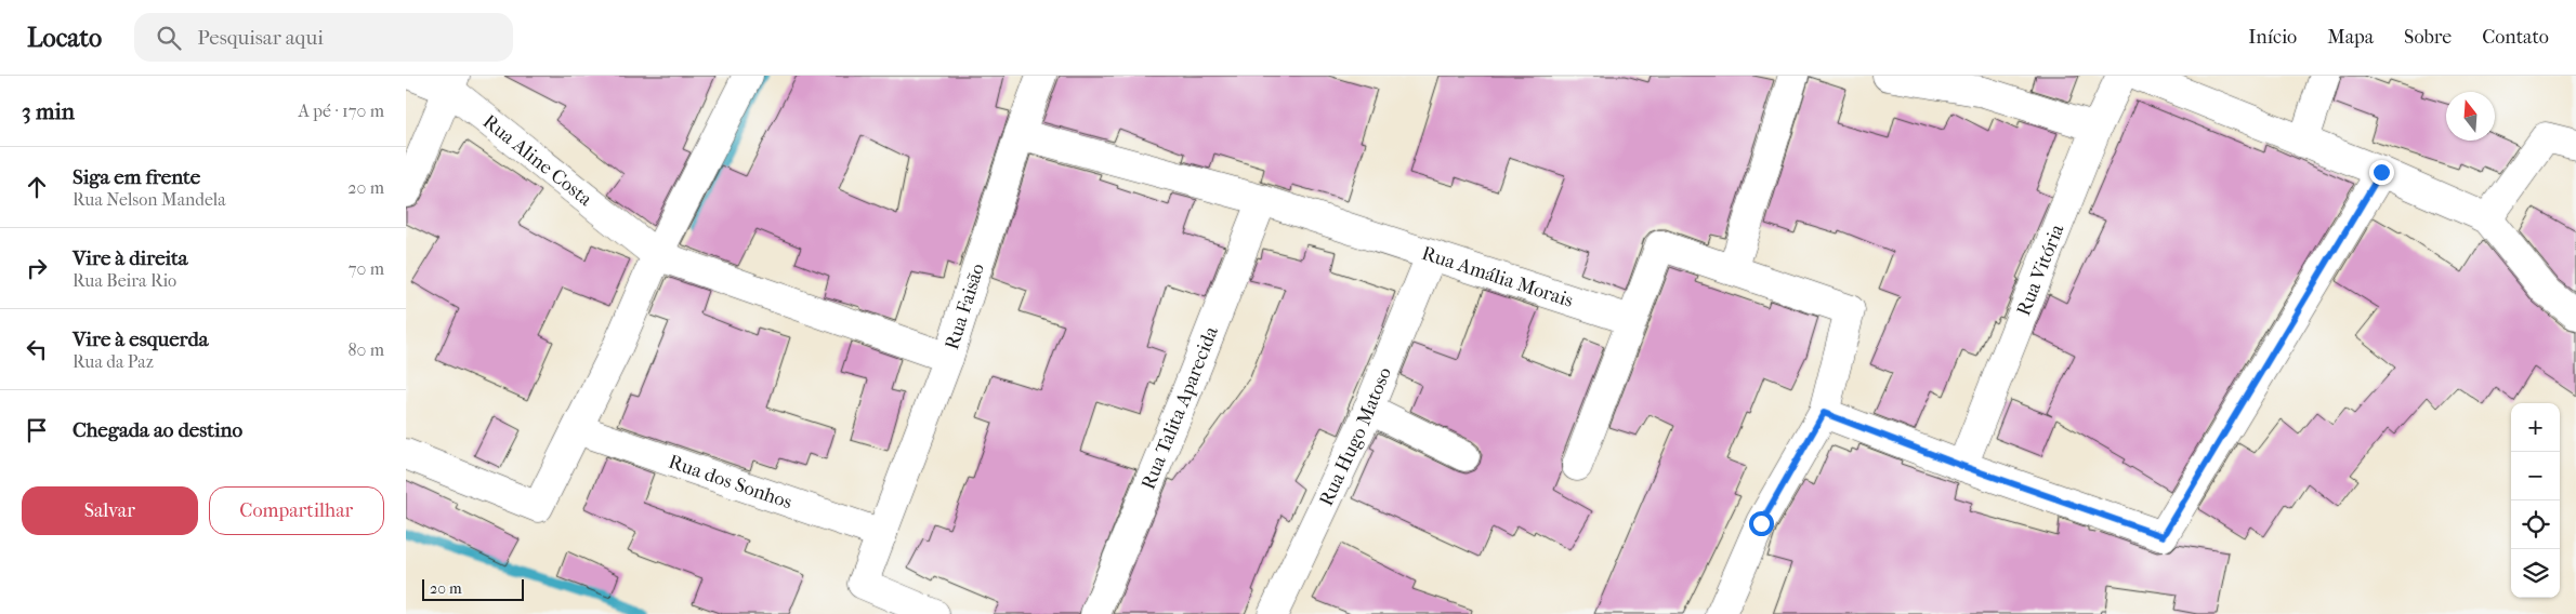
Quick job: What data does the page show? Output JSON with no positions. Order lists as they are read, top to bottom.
{
  "streets": {
    "street": [
      "Rua Aline Costa",
      "Rua Vitória",
      "Rua Amália Morais",
      "Rua Faisão",
      "Rua Talita Aparecida",
      "Rua Hugo Matoso",
      "Rua dos Sonhos"
    ]
  },
  "crossings": [
    ["Rua Aline Costa", "Rua Faisão"],
    ["Rua Amália Morais", "Rua Faisão"],
    ["Rua Amália Morais", "Rua Talita Aparecida"],
    ["Rua Amália Morais", "Rua Hugo Matoso"],
    ["Rua Faisão", "Rua dos Sonhos"]
  ],
  "scale_bar": "20 m",
  "north": "top",
  "page": {
    "header": "Locato",
    "search": "Pesquisar aqui",
    "nav": [
      "Início",
      "Mapa",
      "Sobre",
      "Contato"
    ],
    "heading": ["3 min", "A pé · 170 m"],
    "list": [
      ["Siga em frente", "Rua Nelson Mandela", "20 m"],
      ["Vire à direita", "Rua Beira Rio", "70 m"],
      ["Vire à esquerda", "Rua da Paz", "80 m"],
      "Chegada ao destino"
    ],
    "map_buttons": ["+", "−"],
    "buttons": ["Salvar", "Compartilhar"],
    "scale": "20 m"
  }
}
